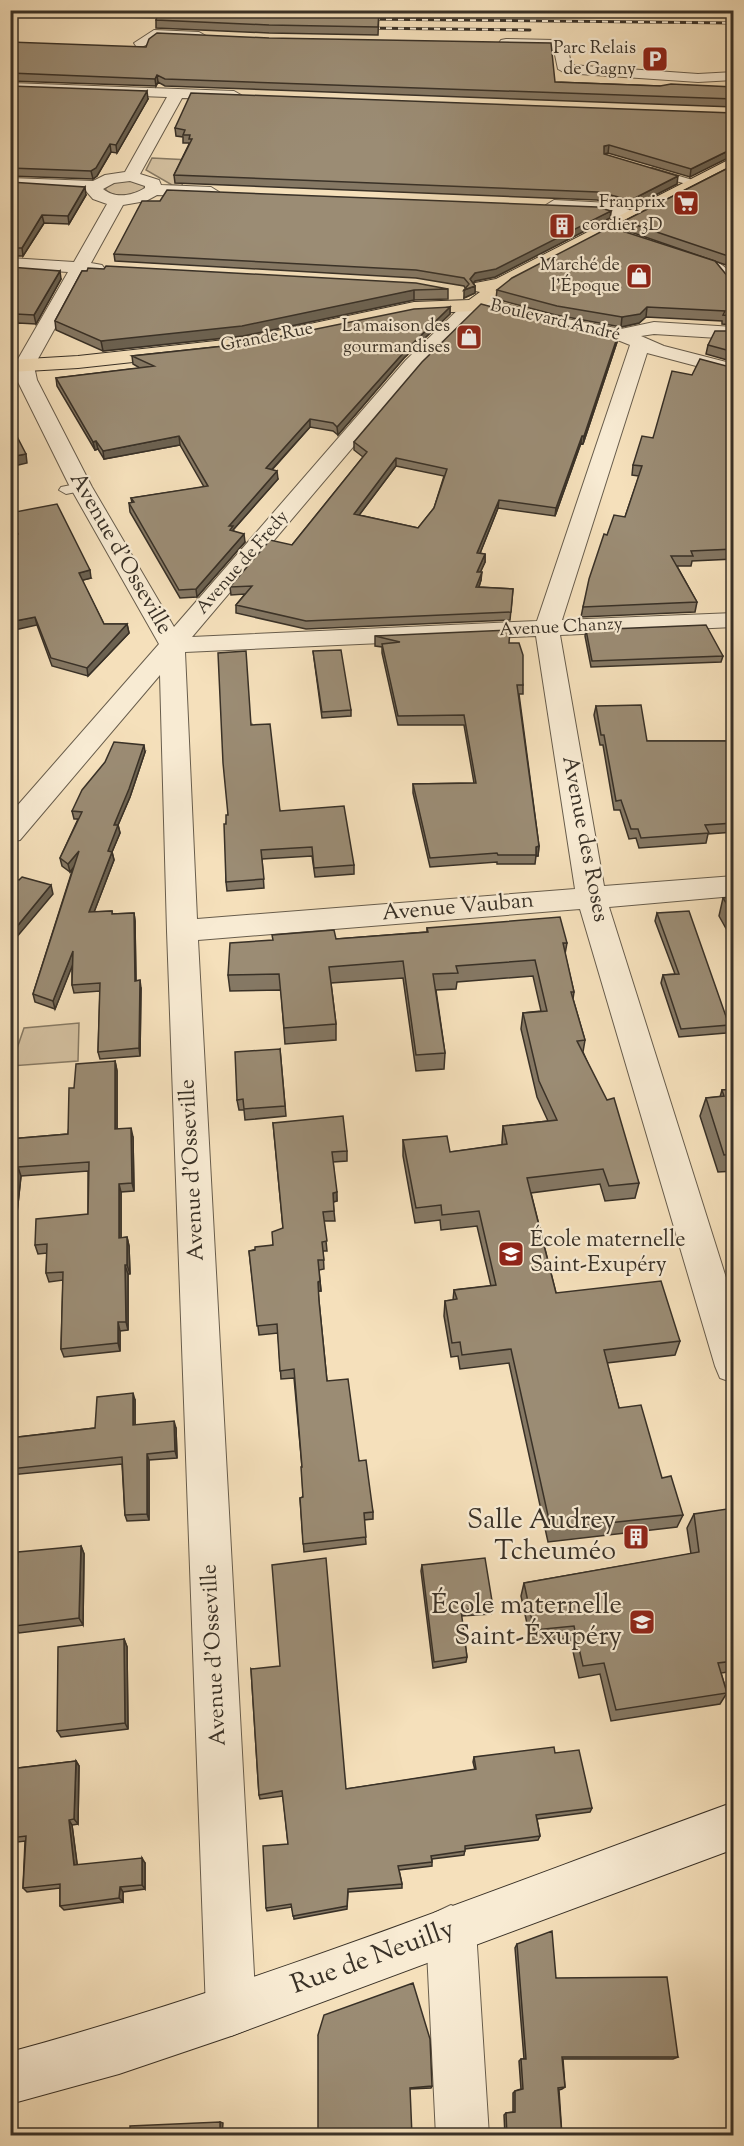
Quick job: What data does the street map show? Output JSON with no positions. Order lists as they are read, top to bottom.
{
  "streets": {
    "main road": ["Grande Rue"],
    "street": [
      "Boulevard André",
      "Avenue d'Osseville",
      "Avenue de Fredy",
      "Avenue Chanzy",
      "Avenue des Roses",
      "Avenue Vauban",
      "Rue de Neuilly"
    ]
  },
  "crossings": [
    ["Boulevard André", "Grande Rue"],
    ["Boulevard André", "Avenue de Fredy"],
    ["Boulevard André", "Avenue des Roses"],
    ["Grande Rue", "Avenue d'Osseville"],
    ["Grande Rue", "Avenue de Fredy"],
    ["Avenue d'Osseville", "Avenue de Fredy"],
    ["Avenue d'Osseville", "Avenue Chanzy"],
    ["Avenue d'Osseville", "Avenue Vauban"],
    ["Avenue d'Osseville", "Rue de Neuilly"],
    ["Avenue de Fredy", "Avenue Chanzy"],
    ["Avenue Chanzy", "Avenue des Roses"],
    ["Avenue des Roses", "Avenue Vauban"]
  ],
  "places": {
    "parking": ["Parc Relais de Gagny"],
    "supermarket": ["Franprix"],
    "building": ["cordier 3D", "Salle Audrey Tcheuméo"],
    "shop": ["Marché de l'Époque", "La maison des gourmandises"],
    "school or university": ["École maternelle Saint-Exupéry", "École maternelle Saint-Éxupéry"]
  }
}
